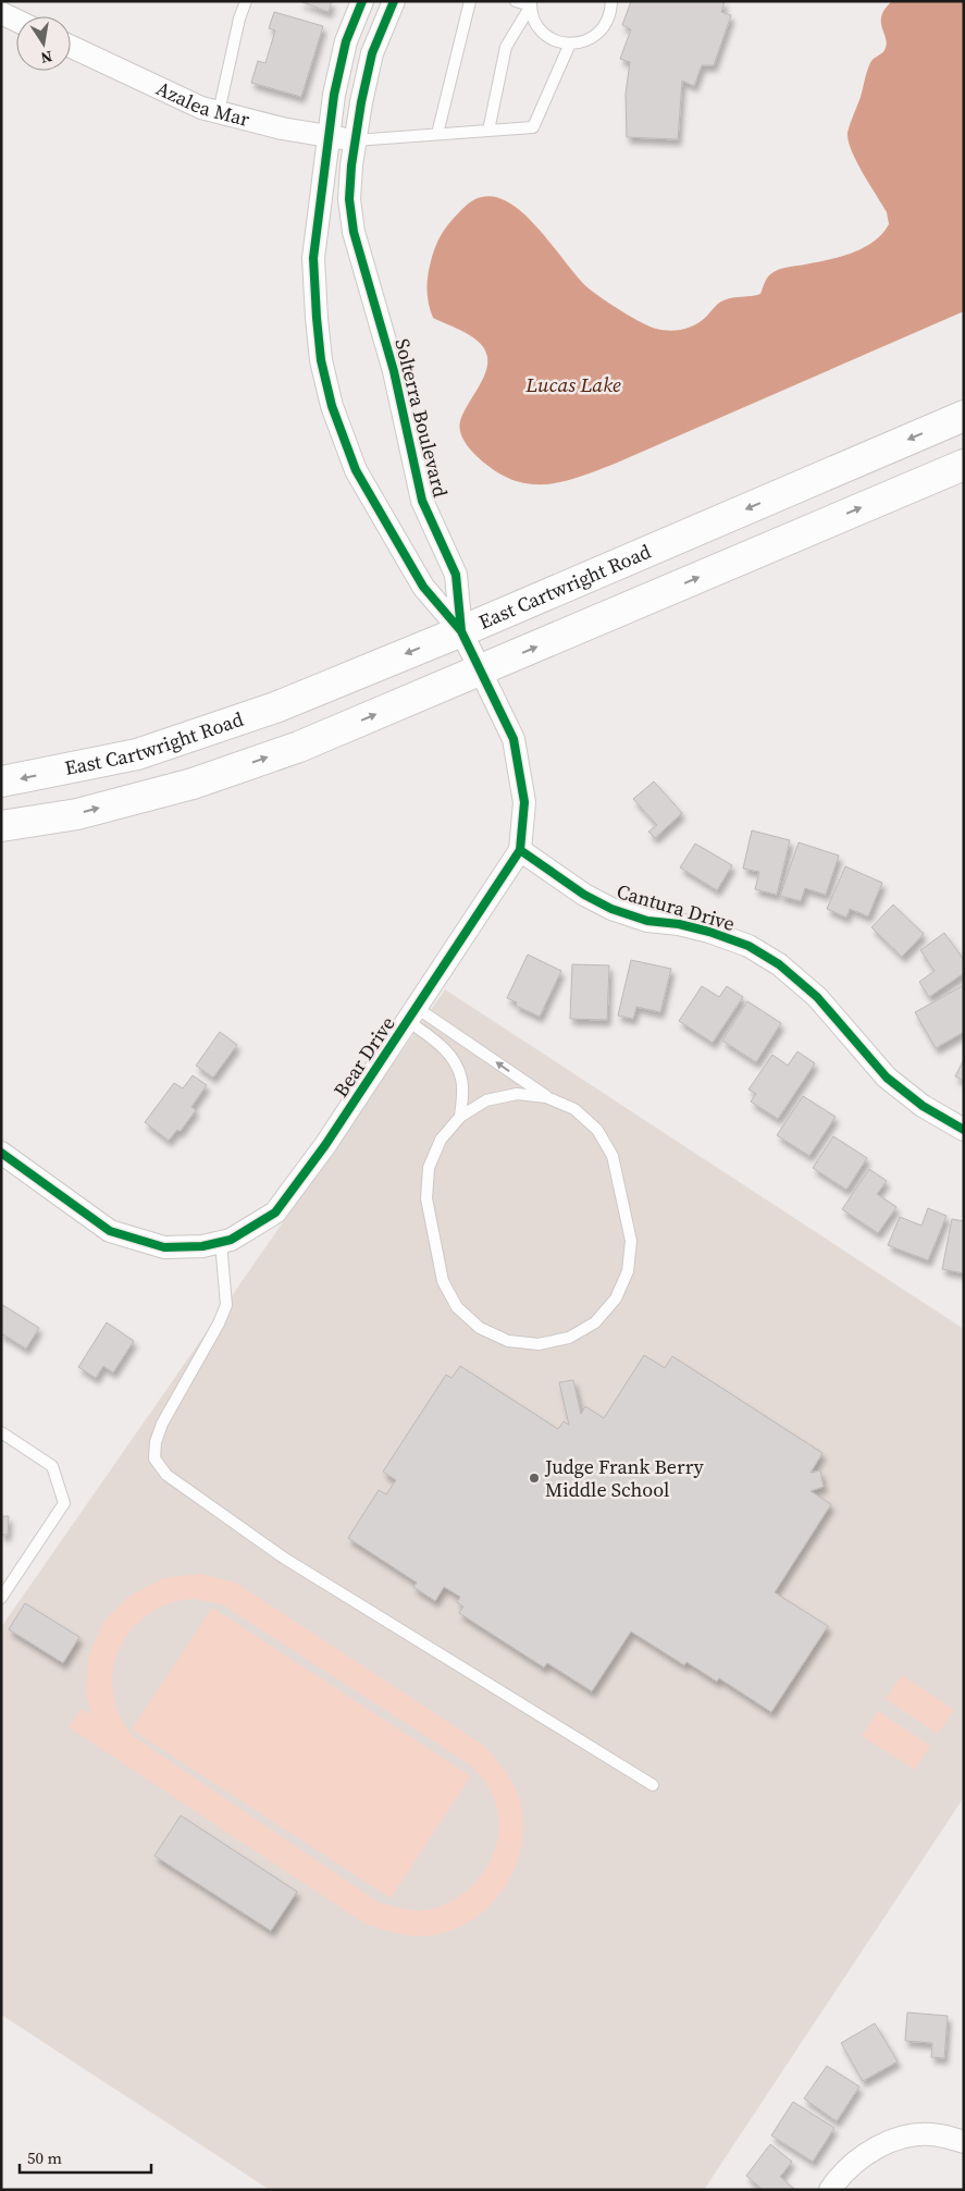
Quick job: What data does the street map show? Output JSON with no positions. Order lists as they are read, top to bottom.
{
  "streets": {
    "main road": ["East Cartwright Road"],
    "street": [
      "Azalea Mar",
      "Solterra Boulevard",
      "Cantura Drive",
      "Bear Drive"
    ]
  },
  "crossings": [
    ["Azalea Mar", "Solterra Boulevard"],
    ["Solterra Boulevard", "East Cartwright Road"],
    ["Solterra Boulevard", "Bear Drive"],
    ["East Cartwright Road", "Bear Drive"],
    ["Cantura Drive", "Bear Drive"]
  ],
  "water": ["Lucas Lake"],
  "places": ["Judge Frank Berry Middle School"],
  "scale_bar": "50 m",
  "north": "bottom"
}
